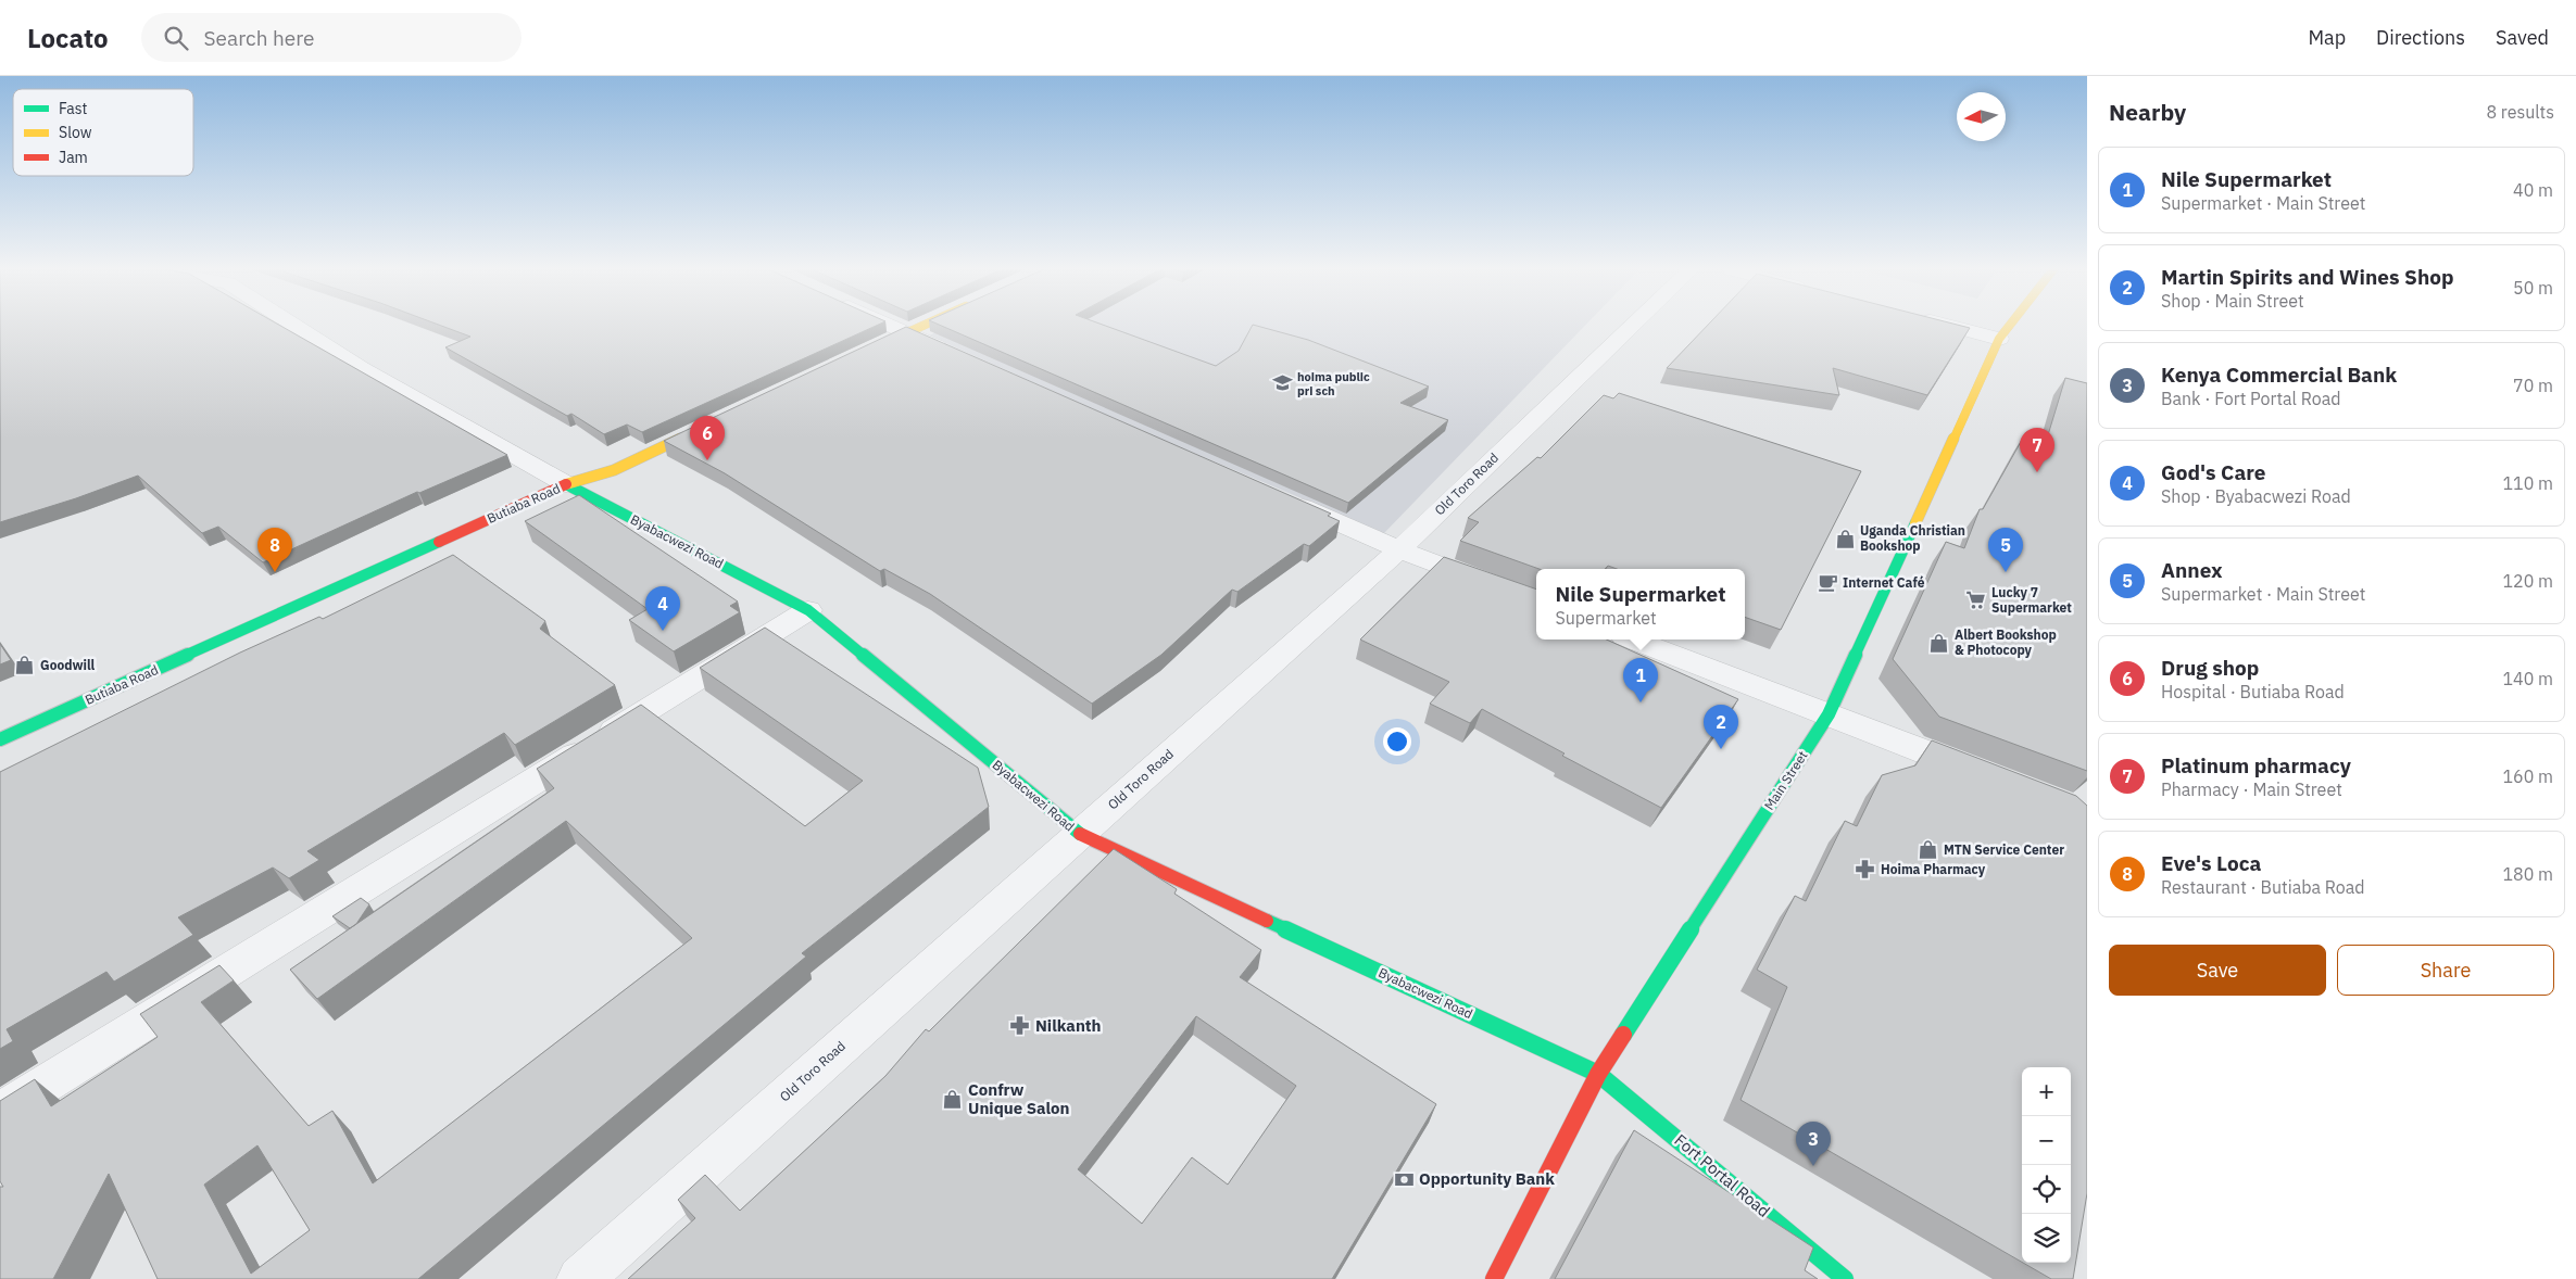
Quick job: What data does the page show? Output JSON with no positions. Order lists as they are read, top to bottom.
{
  "streets": {
    "main road": [
      "Butiaba Road",
      "Byabacwezi Road",
      "Main Street",
      "Fort Portal Road"
    ],
    "street": ["Old Toro Road"]
  },
  "crossings": [
    ["Old Toro Road", "Byabacwezi Road"],
    ["Butiaba Road", "Byabacwezi Road"],
    ["Byabacwezi Road", "Main Street"],
    ["Byabacwezi Road", "Fort Portal Road"],
    ["Main Street", "Fort Portal Road"]
  ],
  "places": {
    "school or university": ["hoima public pri sch"],
    "shop": [
      "Uganda Christian Bookshop",
      "Albert Bookshop & Photocopy",
      "Goodwill",
      "MTN Service Center",
      "Confrw Unique Salon"
    ],
    "cafe": ["Internet Café"],
    "supermarket": ["Lucky 7 Supermarket"],
    "pharmacy": ["Hoima Pharmacy", "Nilkanth"],
    "bank": ["Opportunity Bank"]
  },
  "legend": ["Fast", "Slow", "Jam"],
  "north": "left",
  "page": {
    "header": "Locato",
    "search": "Search here",
    "nav": ["Map", "Directions", "Saved"],
    "heading": ["Nearby", "8 results"],
    "list": [
      {
        "mark": "1",
        "name": "Nile Supermarket",
        "note": "Supermarket · Main Street",
        "value": "40 m"
      },
      {
        "mark": "2",
        "name": "Martin Spirits and Wines Shop",
        "note": "Shop · Main Street",
        "value": "50 m"
      },
      {
        "mark": "3",
        "name": "Kenya Commercial Bank",
        "note": "Bank · Fort Portal Road",
        "value": "70 m"
      },
      {
        "mark": "4",
        "name": "God's Care",
        "note": "Shop · Byabacwezi Road",
        "value": "110 m"
      },
      {
        "mark": "5",
        "name": "Annex",
        "note": "Supermarket · Main Street",
        "value": "120 m"
      },
      {
        "mark": "6",
        "name": "Drug shop",
        "note": "Hospital · Butiaba Road",
        "value": "140 m"
      },
      {
        "mark": "7",
        "name": "Platinum pharmacy",
        "note": "Pharmacy · Main Street",
        "value": "160 m"
      },
      {
        "mark": "8",
        "name": "Eve's Loca",
        "note": "Restaurant · Butiaba Road",
        "value": "180 m"
      }
    ],
    "pins": [
      "6",
      "7",
      "5",
      "8",
      "4",
      "1",
      "2",
      "3"
    ],
    "popup": ["Nile Supermarket", "Supermarket"],
    "buttons": ["Save", "Share"],
    "map_buttons": ["+", "−"]
  }
}
